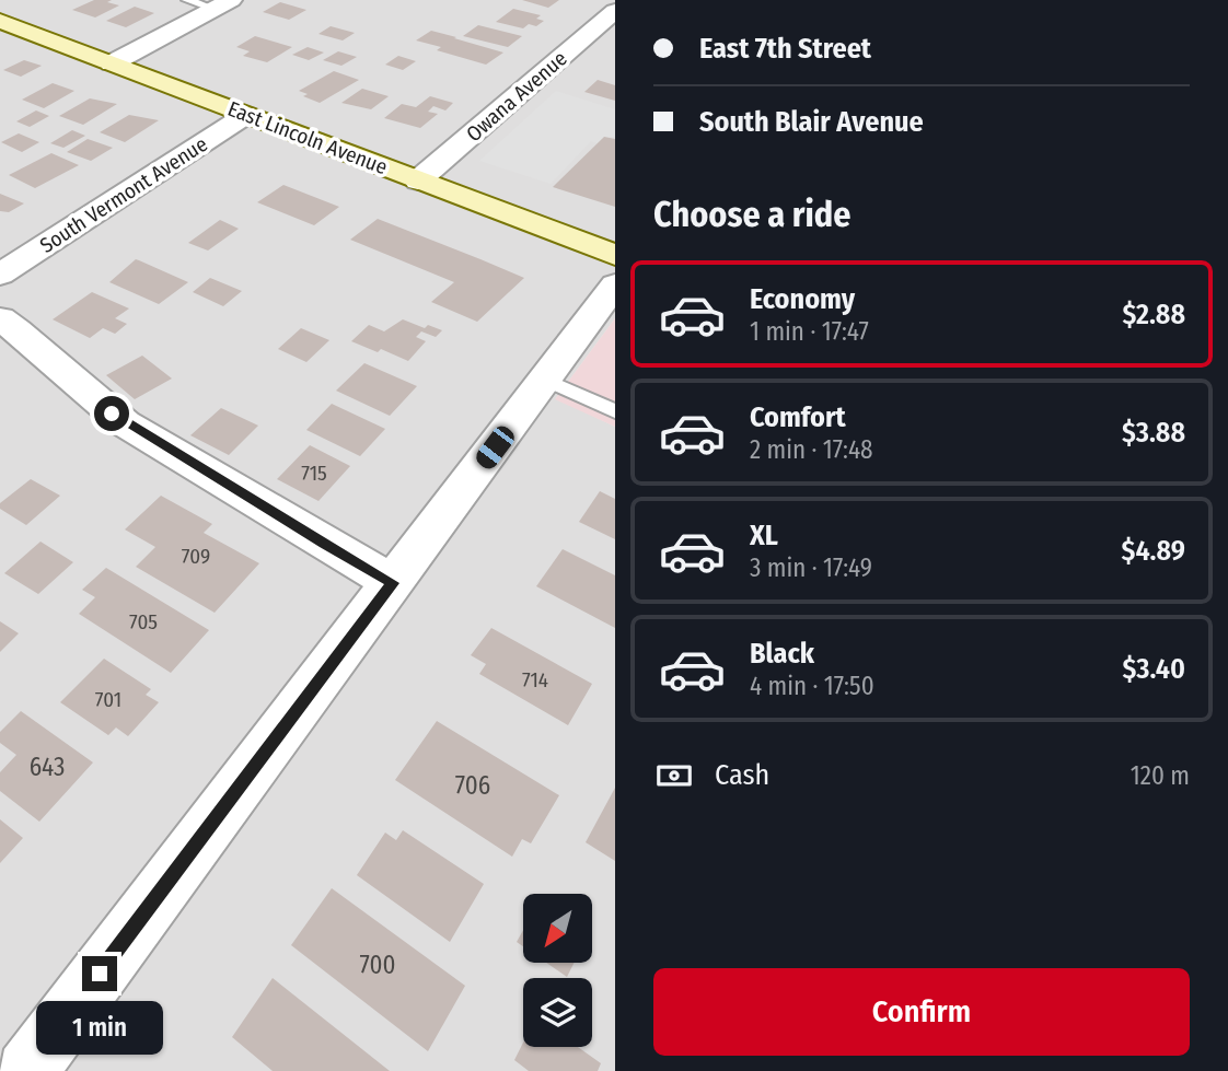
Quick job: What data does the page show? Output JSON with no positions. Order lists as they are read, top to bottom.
{
  "streets": {
    "street": ["Owana Avenue", "East Lincoln Avenue", "South Vermont Avenue"]
  },
  "crossings": [
    ["Owana Avenue", "East Lincoln Avenue"],
    ["East Lincoln Avenue", "South Vermont Avenue"]
  ],
  "house_numbers": [
    "715",
    "709",
    "705",
    "714",
    "701",
    "643",
    "706",
    "700"
  ],
  "north": "bottom left",
  "page": {
    "banner": ["East 7th Street", "South Blair Avenue"],
    "heading": "Choose a ride",
    "list": [
      {
        "name": "Economy",
        "note": "1 min · 17:47",
        "value": "$2.88"
      },
      {
        "name": "Comfort",
        "note": "2 min · 17:48",
        "value": "$3.88"
      },
      {
        "name": "XL",
        "note": "3 min · 17:49",
        "value": "$4.89"
      },
      {
        "name": "Black",
        "note": "4 min · 17:50",
        "value": "$3.40"
      }
    ],
    "pay": ["Cash", "120 m"],
    "buttons": "Confirm",
    "bubble": "1 min"
  }
}
